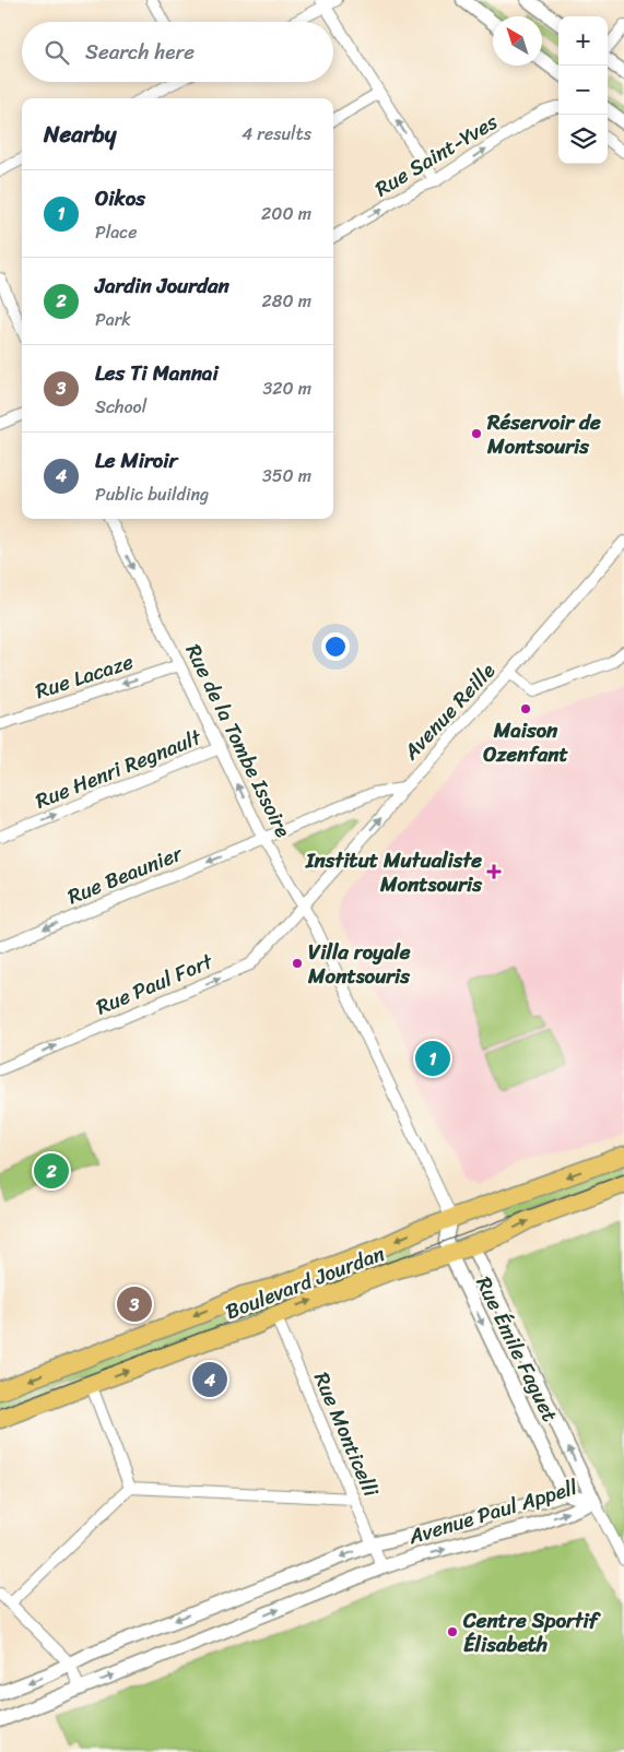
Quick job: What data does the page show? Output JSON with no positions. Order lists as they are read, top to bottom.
{
  "streets": {
    "main road": ["Boulevard Jourdan"],
    "street": [
      "Rue Saint-Yves",
      "Rue Lacaze",
      "Avenue Reille",
      "Rue de la Tombe Issoire",
      "Rue Henri Regnault",
      "Rue Beaunier",
      "Rue Paul Fort",
      "Rue Émile Faguet",
      "Rue Monticelli",
      "Avenue Paul Appell"
    ]
  },
  "crossings": [
    ["Rue Lacaze", "Rue de la Tombe Issoire"],
    ["Avenue Reille", "Rue de la Tombe Issoire"],
    ["Avenue Reille", "Rue Beaunier"],
    ["Avenue Reille", "Rue Paul Fort"],
    ["Rue de la Tombe Issoire", "Rue Henri Regnault"],
    ["Rue de la Tombe Issoire", "Rue Beaunier"],
    ["Rue de la Tombe Issoire", "Rue Paul Fort"],
    ["Rue de la Tombe Issoire", "Boulevard Jourdan"],
    ["Rue de la Tombe Issoire", "Rue Émile Faguet"],
    ["Boulevard Jourdan", "Rue Émile Faguet"],
    ["Boulevard Jourdan", "Rue Monticelli"],
    ["Rue Émile Faguet", "Avenue Paul Appell"],
    ["Rue Monticelli", "Avenue Paul Appell"]
  ],
  "one_way": [
    "Rue Saint-Yves",
    "Rue Lacaze",
    "Rue Henri Regnault",
    "Rue Beaunier",
    "Rue Paul Fort"
  ],
  "places": {
    "other": [
      "Réservoir de Montsouris",
      "Maison Ozenfant",
      "Villa royale Montsouris",
      "Centre Sportif Élisabeth"
    ],
    "health": ["Institut Mutualiste Montsouris"]
  },
  "north": "top left",
  "page": {
    "map_buttons": ["+", "−"],
    "search": "Search here",
    "heading": ["Nearby", "4 results"],
    "list": [
      {
        "mark": "1",
        "name": "Oikos",
        "note": "Place",
        "value": "200 m"
      },
      {
        "mark": "2",
        "name": "Jardin Jourdan",
        "note": "Park",
        "value": "280 m"
      },
      {
        "mark": "3",
        "name": "Les Ti Mannai",
        "note": "School",
        "value": "320 m"
      },
      {
        "mark": "4",
        "name": "Le Miroir",
        "note": "Public building",
        "value": "350 m"
      }
    ],
    "pins": [
      "1",
      "2",
      "3",
      "4"
    ]
  }
}
